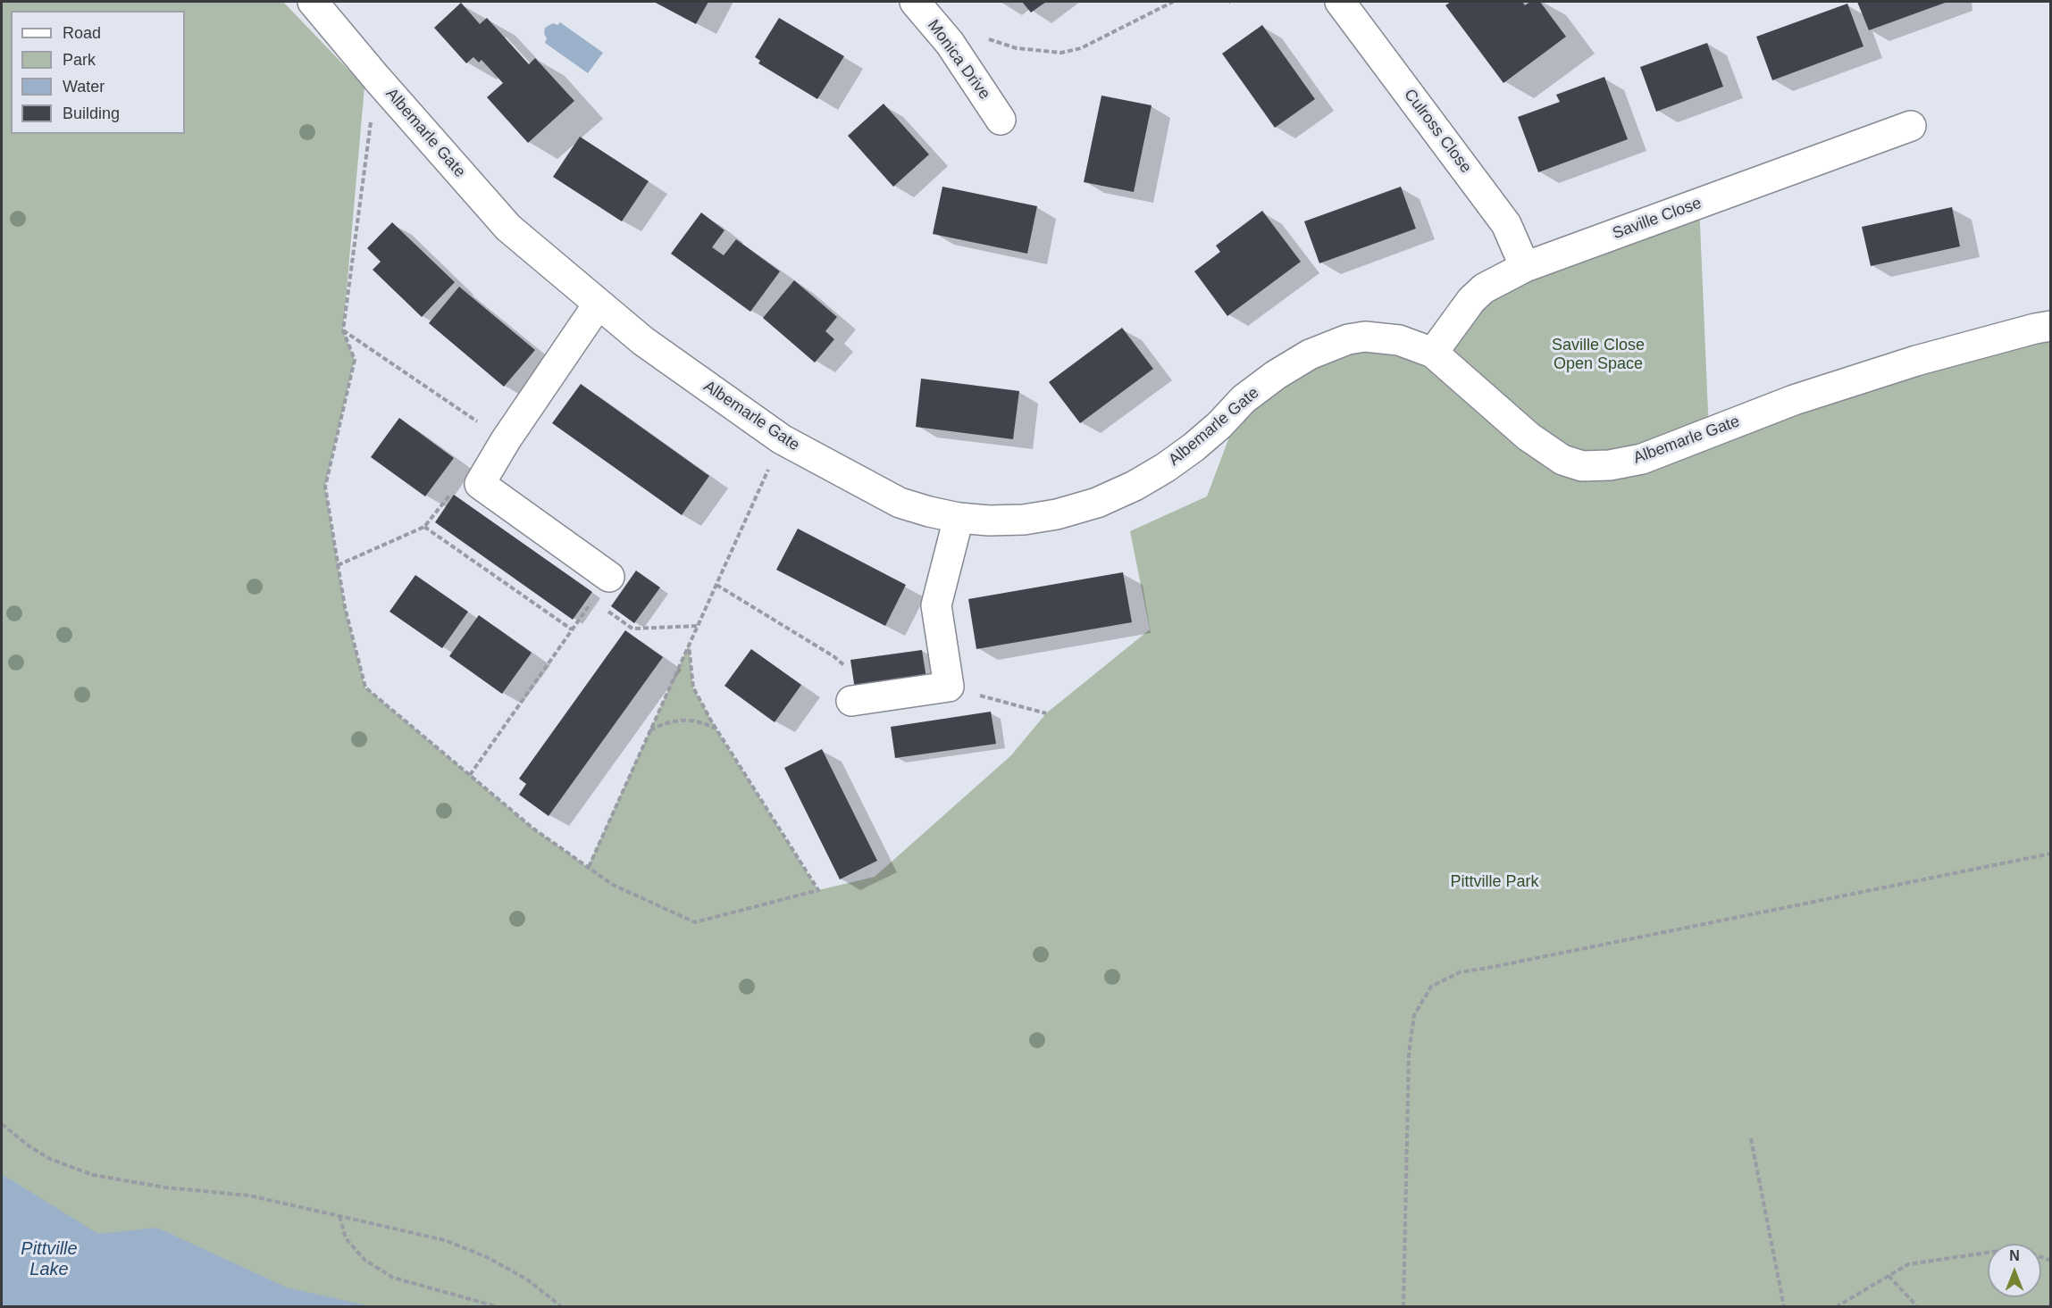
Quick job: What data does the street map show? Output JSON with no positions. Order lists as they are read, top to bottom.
{
  "streets": {
    "street": [
      "Monica Drive",
      "Culross Close",
      "Albemarle Gate",
      "Saville Close"
    ]
  },
  "crossings": [
    ["Culross Close", "Saville Close"],
    ["Albemarle Gate", "Saville Close"]
  ],
  "water": ["Pittville Lake"],
  "parks": ["Saville Close Open Space", "Pittville Park"],
  "legend": [
    "Road",
    "Park",
    "Water",
    "Building"
  ],
  "north": "top"
}
